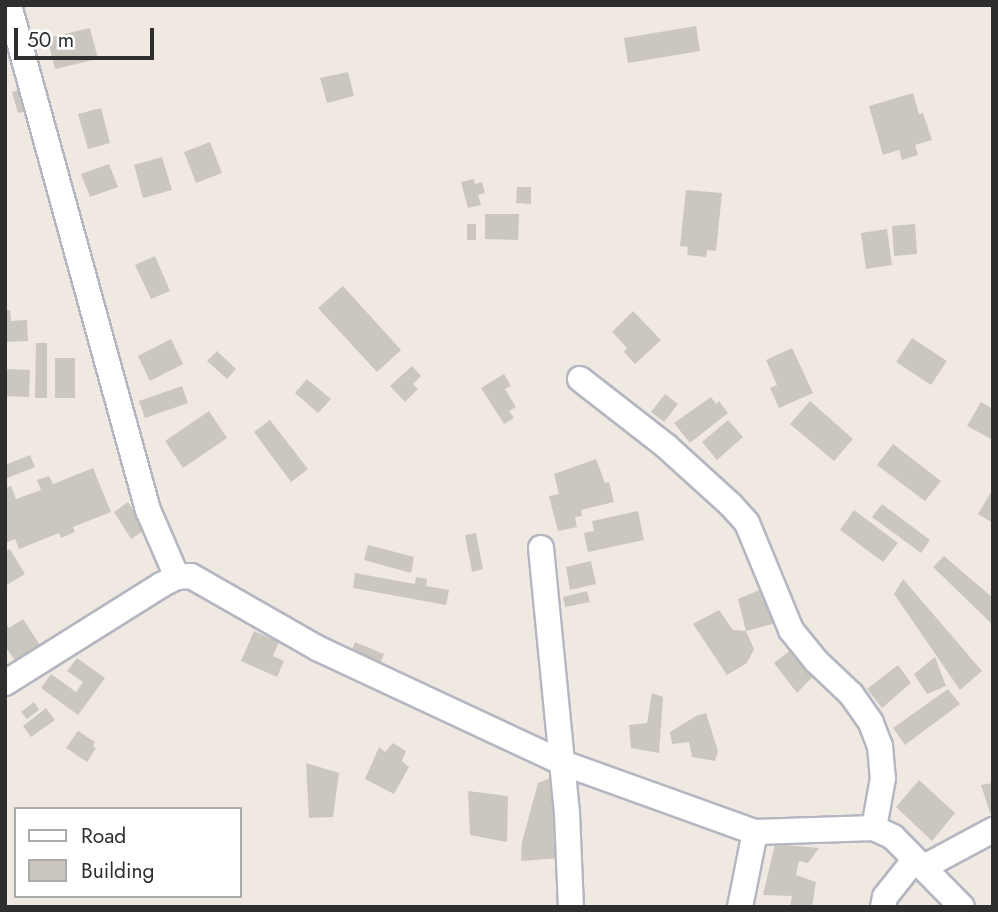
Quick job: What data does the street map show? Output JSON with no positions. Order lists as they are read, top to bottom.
{
  "legend": ["Road", "Building"],
  "scale_bar": "50 m"
}
